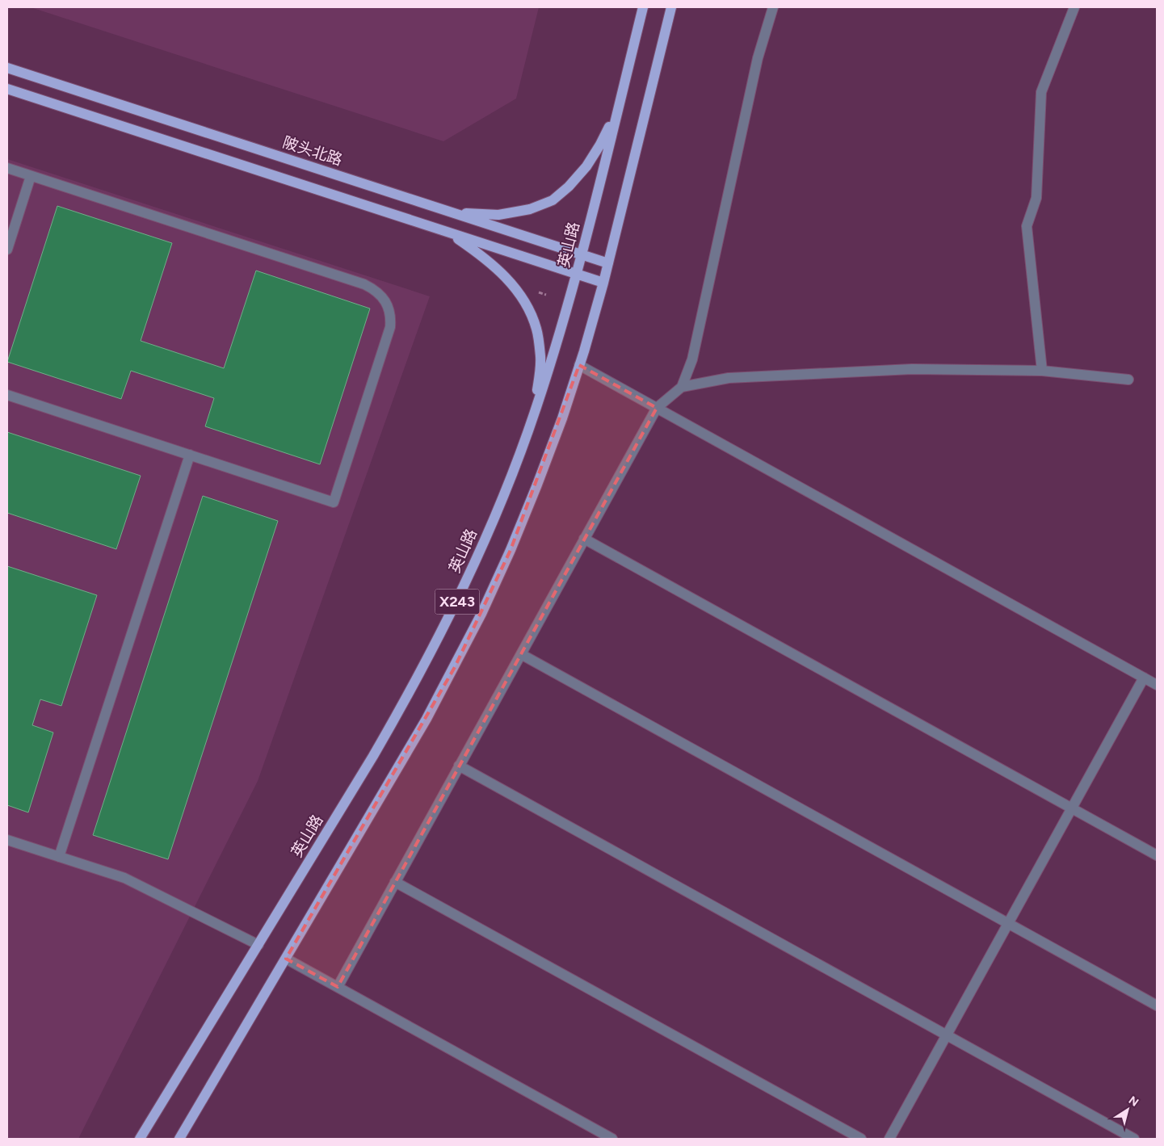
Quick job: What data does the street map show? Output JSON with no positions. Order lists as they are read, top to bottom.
{
  "streets": {
    "main road": ["陂头北路", "英山路", "X243"]
  },
  "crossings": [
    ["陂头北路", "英山路"],
    ["陂头北路", "X243"]
  ],
  "north": "top right"
}
